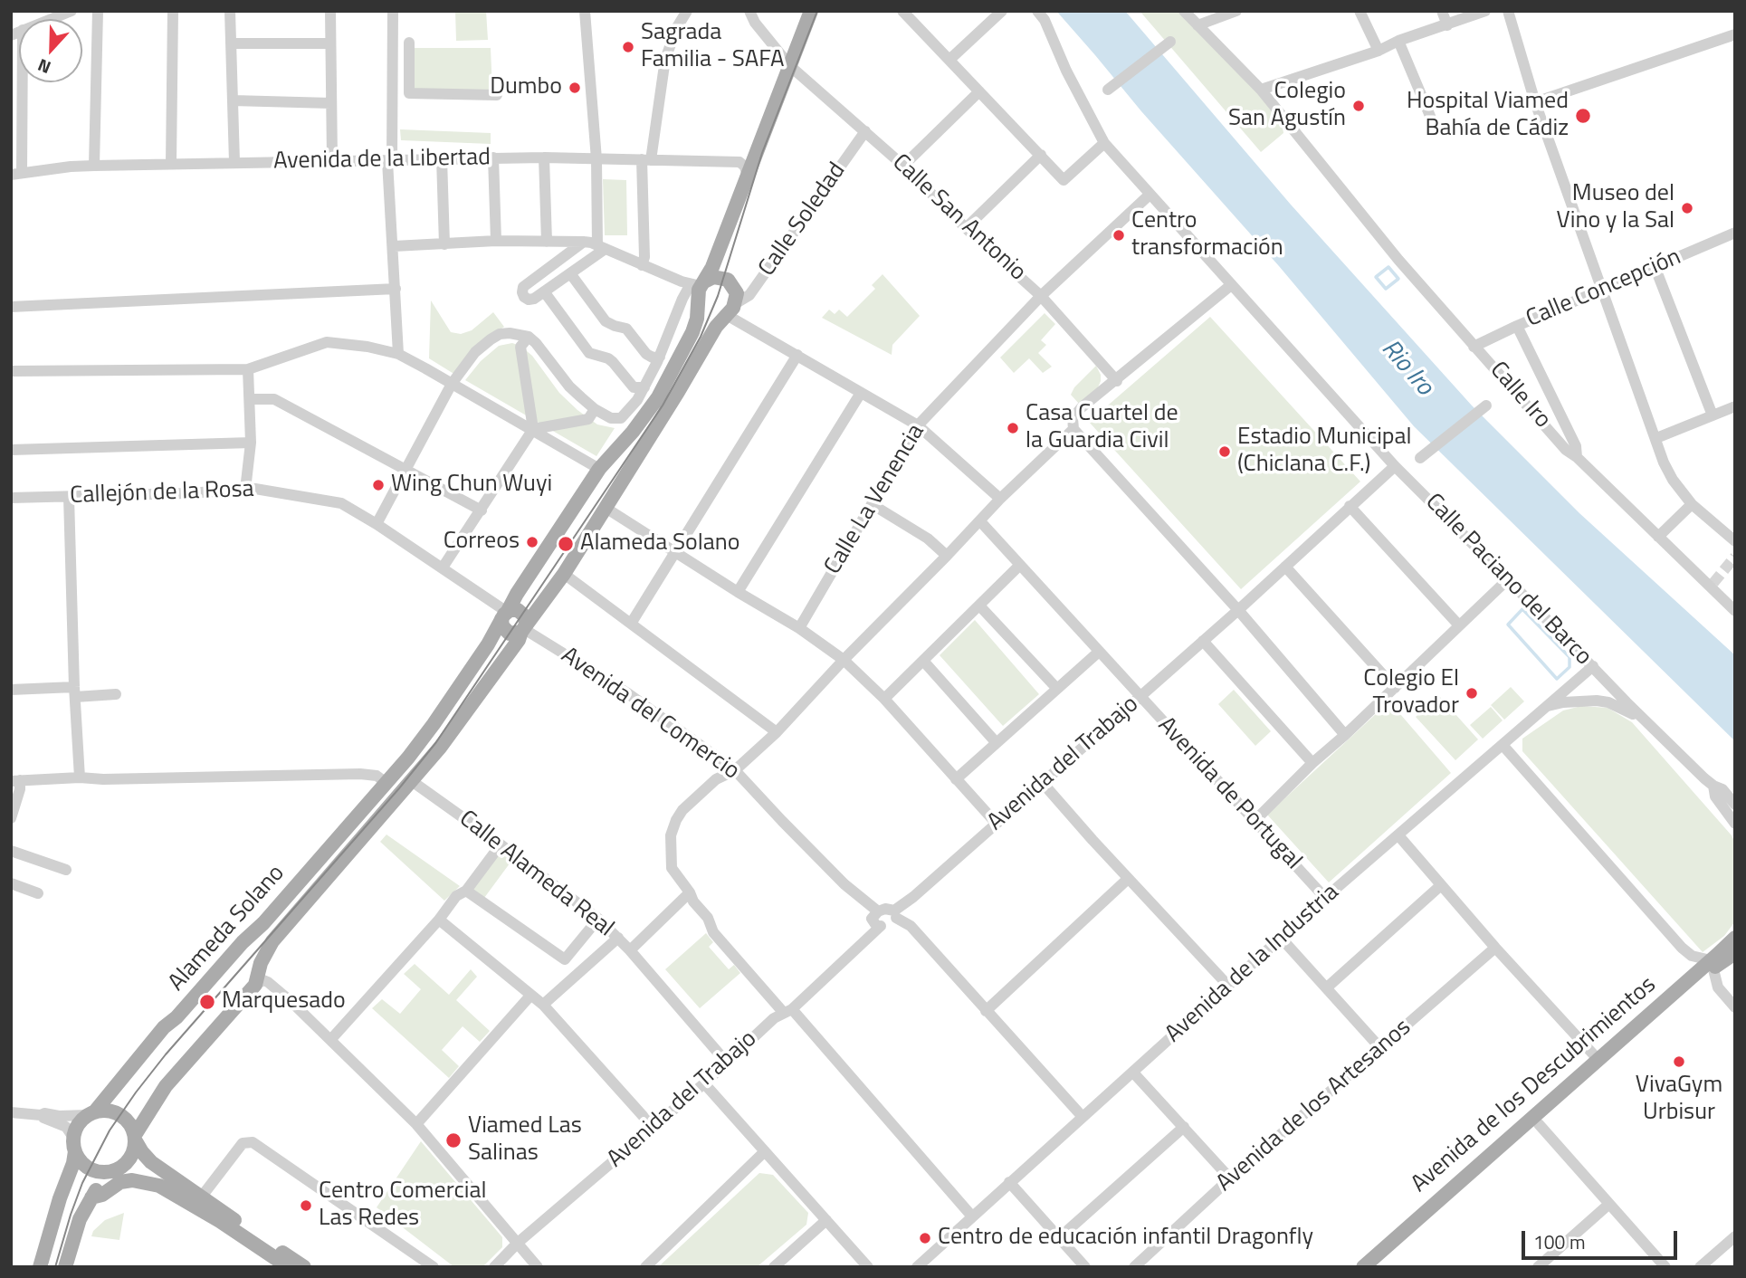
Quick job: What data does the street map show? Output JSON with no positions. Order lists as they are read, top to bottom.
{
  "streets": {
    "main road": ["Alameda Solano", "Avenida de los Descubrimientos"],
    "street": [
      "Avenida de la Libertad",
      "Calle San Antonio",
      "Calle Soledad",
      "Calle Concepción",
      "Calle Iro",
      "Callejón de la Rosa",
      "Calle La Venencia",
      "Calle Paciano del Barco",
      "Avenida del Comercio",
      "Avenida del Trabajo",
      "Avenida de Portugal",
      "Calle Alameda Real",
      "Avenida de la Industria",
      "Avenida de los Artesanos"
    ]
  },
  "crossings": [
    ["Avenida de la Libertad", "Alameda Solano"],
    ["Calle San Antonio", "Calle Soledad"],
    ["Calle San Antonio", "Calle La Venencia"],
    ["Calle San Antonio", "Alameda Solano"],
    ["Calle Soledad", "Alameda Solano"],
    ["Calle Concepción", "Calle Iro"],
    ["Callejón de la Rosa", "Avenida del Comercio"],
    ["Callejón de la Rosa", "Alameda Solano"],
    ["Calle La Venencia", "Calle Paciano del Barco"],
    ["Calle Paciano del Barco", "Avenida del Trabajo"],
    ["Calle Paciano del Barco", "Avenida de la Industria"],
    ["Avenida del Comercio", "Alameda Solano"],
    ["Avenida del Trabajo", "Avenida de Portugal"],
    ["Avenida del Trabajo", "Calle Alameda Real"],
    ["Avenida de Portugal", "Avenida de la Industria"],
    ["Calle Alameda Real", "Alameda Solano"]
  ],
  "water": ["Rio Iro"],
  "places": [
    "Sagrada Familia - SAFA",
    "Dumbo",
    "Colegio San Agustín",
    "Hospital Viamed Bahía de Cádiz",
    "Museo del Vino y la Sal",
    "Centro transformación",
    "Casa Cuartel de la Guardia Civil",
    "Estadio Municipal (Chiclana C.F.)",
    "Wing Chun Wuyi",
    "Correos",
    "Alameda Solano",
    "Colegio El Trovador",
    "Marquesado",
    "VivaGym Urbisur",
    "Viamed Las Salinas",
    "Centro Comercial Las Redes",
    "Centro de educación infantil Dragonfly"
  ],
  "scale_bar": "100 m",
  "north": "bottom"
}
